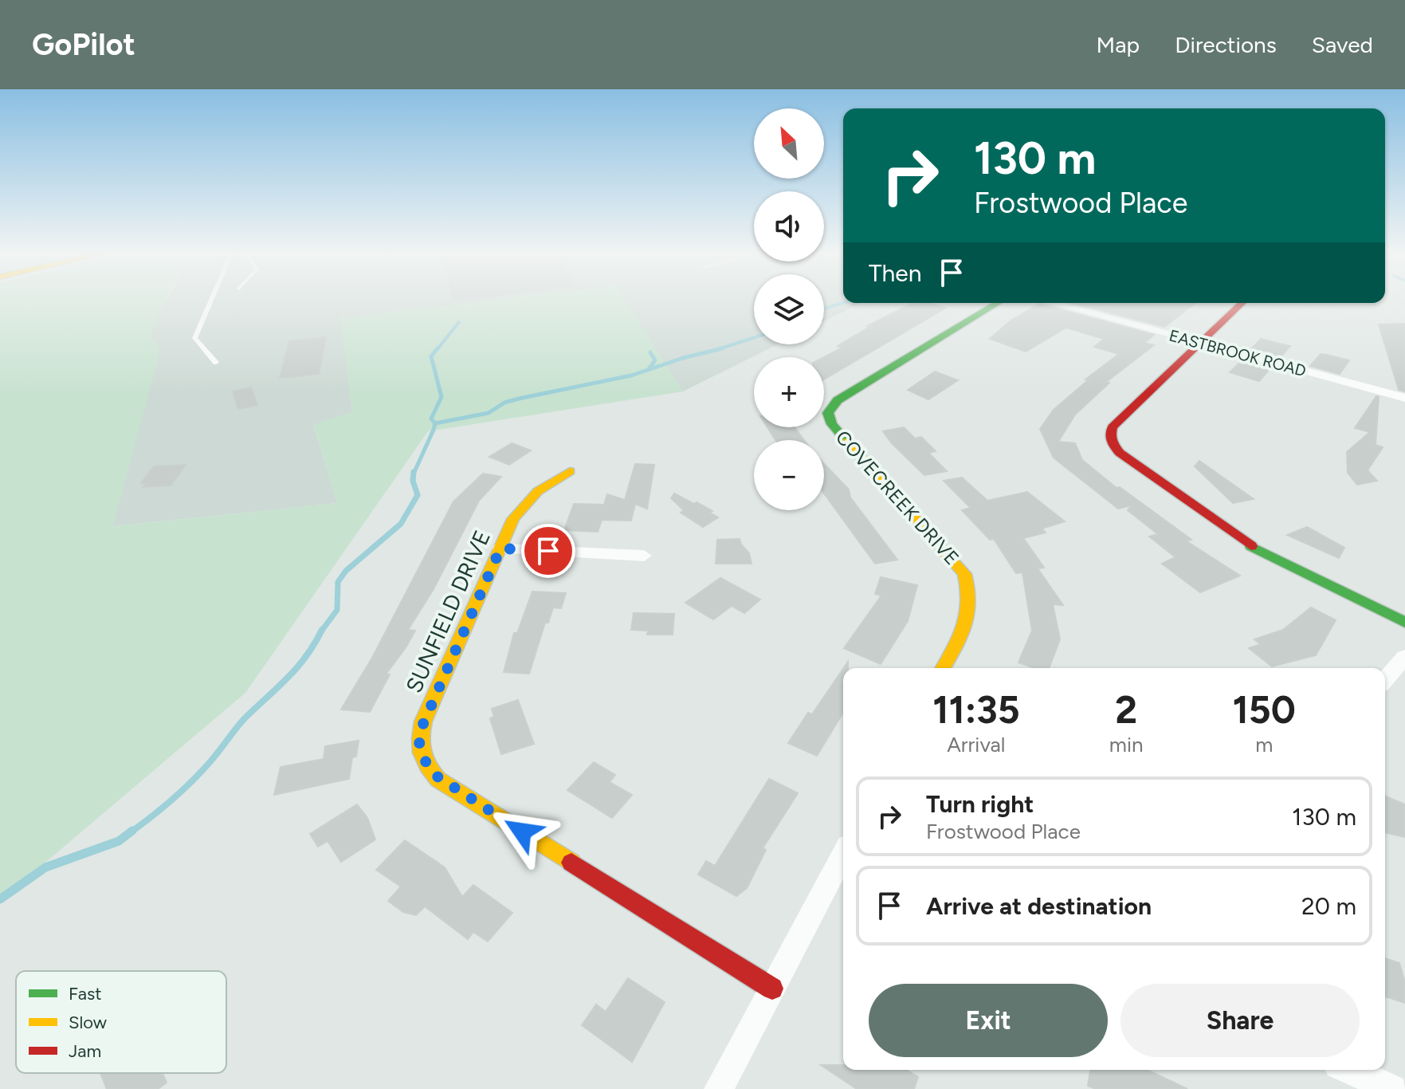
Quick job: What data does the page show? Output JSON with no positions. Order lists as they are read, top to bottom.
{
  "streets": {
    "street": ["EASTBROOK ROAD", "COVECREEK DRIVE", "SUNFIELD DRIVE"]
  },
  "legend": ["Fast", "Slow", "Jam"],
  "north": "top left",
  "page": {
    "header": "GoPilot",
    "nav": ["Map", "Directions", "Saved"],
    "map_buttons": ["+", "−"],
    "turn": ["130 m", "Frostwood Place"],
    "then": "Then",
    "eta": [
      "11:35",
      "Arrival",
      "2",
      "min",
      "150",
      "m"
    ],
    "list": [
      {
        "name": "Turn right",
        "note": "Frostwood Place",
        "value": "130 m"
      },
      {
        "name": "Arrive at destination",
        "value": "20 m"
      }
    ],
    "buttons": ["Exit", "Share"]
  }
}
